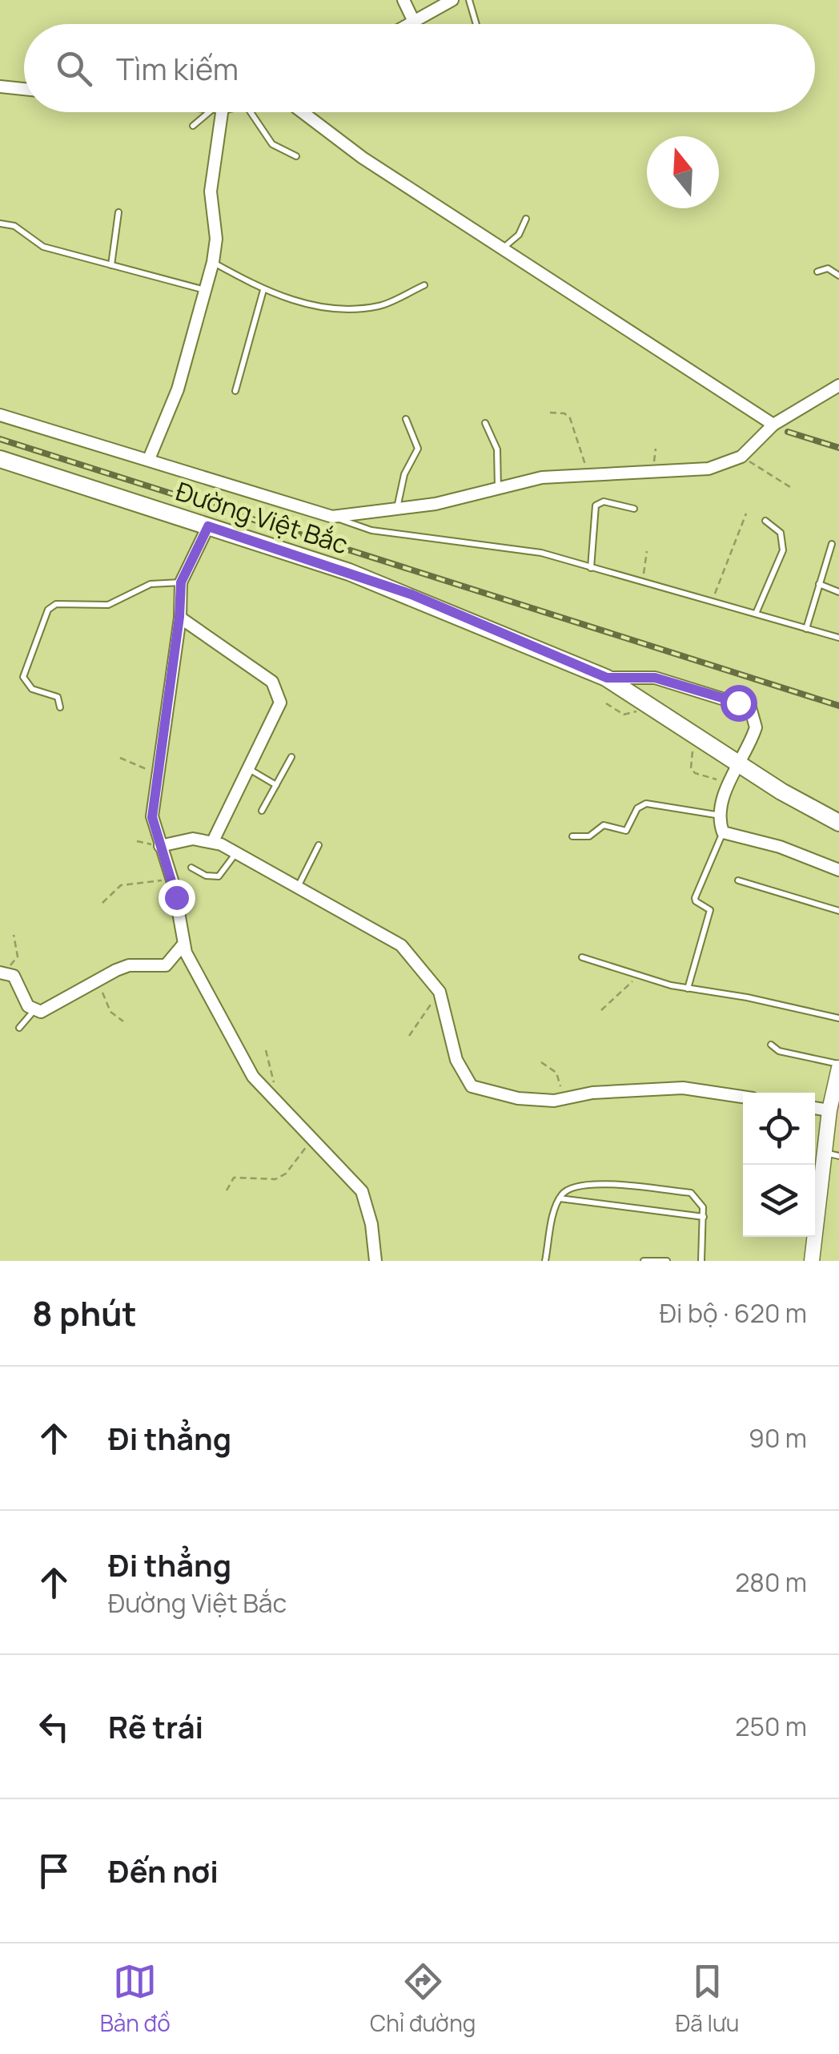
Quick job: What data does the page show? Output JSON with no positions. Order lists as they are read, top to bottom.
{
  "streets": {
    "main road": ["Đường Việt Bắc"]
  },
  "north": "top",
  "page": {
    "search": "Tìm kiếm",
    "heading": ["8 phút", "Đi bộ · 620 m"],
    "list": [
      ["Đi thẳng", "90 m"],
      ["Đi thẳng", "Đường Việt Bắc", "280 m"],
      ["Rẽ trái", "250 m"],
      "Đến nơi"
    ],
    "nav": ["Bản đồ", "Chỉ đường", "Đã lưu"]
  }
}
